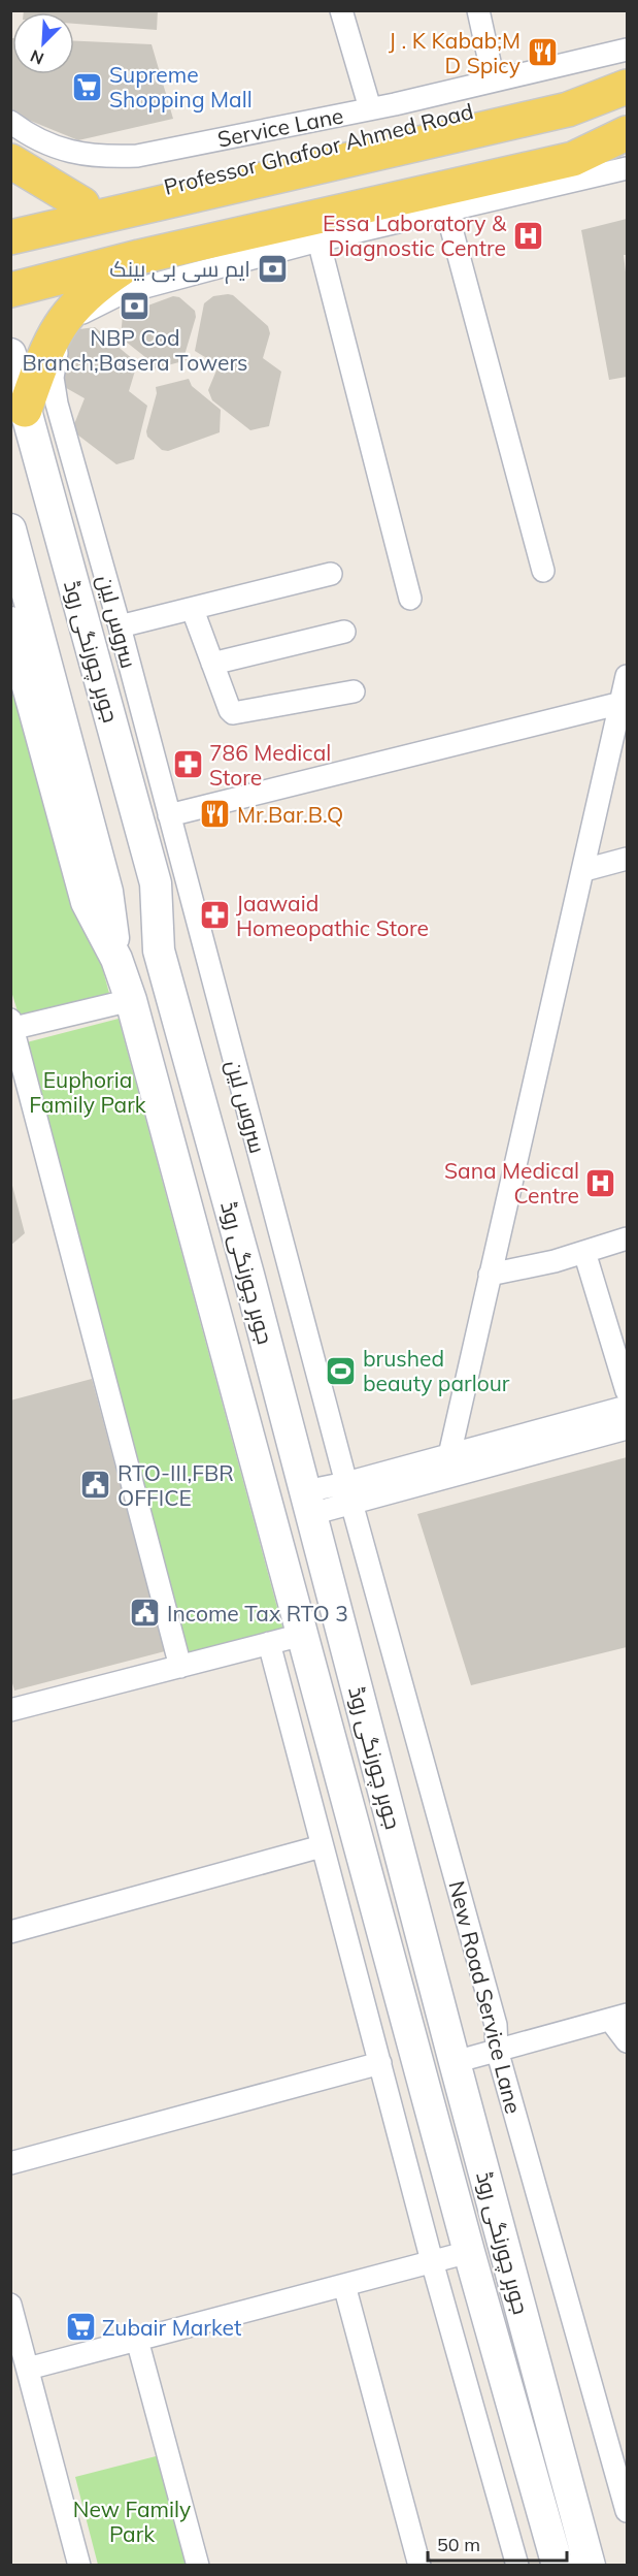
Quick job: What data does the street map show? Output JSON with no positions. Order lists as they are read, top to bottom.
{
  "streets": {
    "main road": ["Professor Ghafoor Ahmed Road", "جوہر چورنگی روڈ"],
    "street": ["Service Lane", "سروس لین", "New Road Service Lane"]
  },
  "crossings": [
    ["سروس لین", "New Road Service Lane"]
  ],
  "parks": ["Euphoria Family Park", "New Family Park"],
  "places": {
    "restaurant": ["J . K Kabab;M D Spicy", "Mr.Bar.B.Q"],
    "supermarket": ["Supreme Shopping Mall", "Zubair Market"],
    "hospital": ["Essa Laboratory & Diagnostic Centre", "Sana Medical Centre"],
    "bank": ["ایم سی بی بینک", "NBP Cod Branch;Basera Towers"],
    "pharmacy": ["786 Medical Store", "Jaawaid Homeopathic Store"],
    "sports": ["brushed beauty parlour"],
    "public building": ["RTO-III,FBR OFFICE", "Income Tax RTO 3"]
  },
  "scale_bar": "50 m",
  "north": "bottom left"
}
